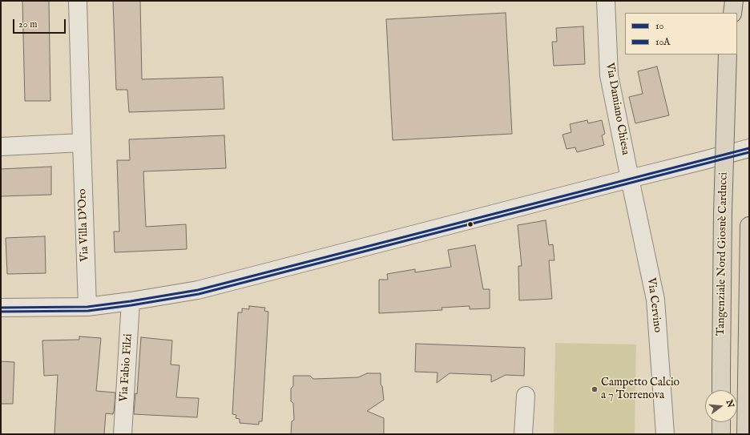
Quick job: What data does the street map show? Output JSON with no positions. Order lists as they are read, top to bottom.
{
  "streets": {
    "highway": ["Tangenziale Nord Giosuè Carducci"],
    "street": [
      "Via Damiano Chiesa",
      "Via Villa D'Oro",
      "Via Cervino",
      "Via Fabio Filzi"
    ]
  },
  "crossings": [
    ["Via Damiano Chiesa", "Via Cervino"]
  ],
  "places": ["Campetto Calcio a 7 Torrenova"],
  "lines": ["transit line 10", "transit line 10A"],
  "legend": ["10", "10A"],
  "scale_bar": "20 m",
  "north": "right"
}
